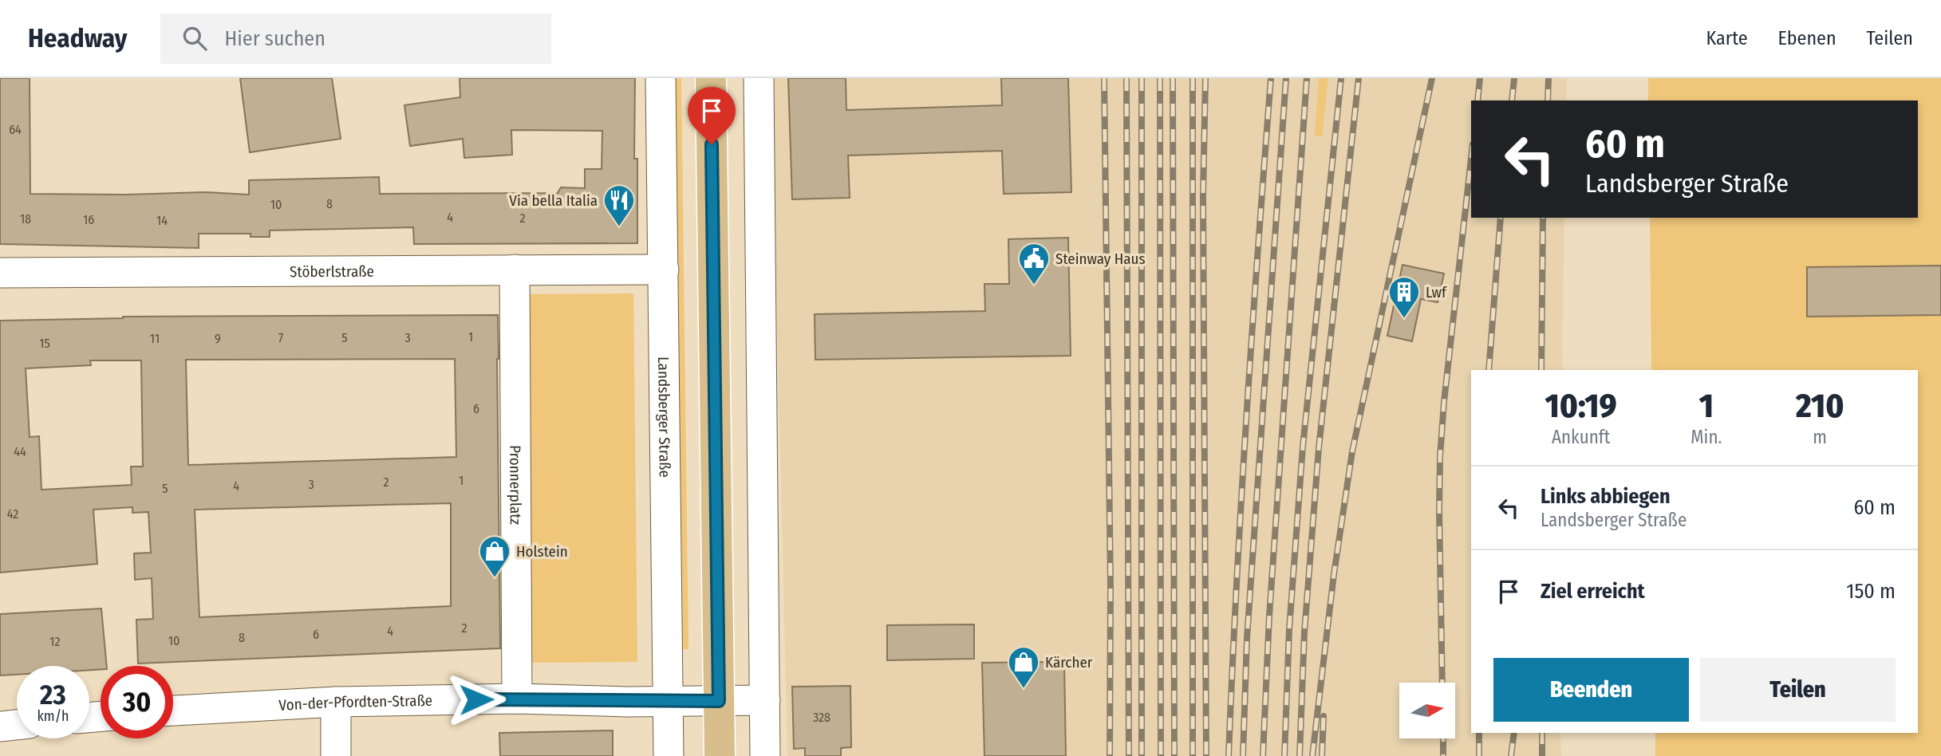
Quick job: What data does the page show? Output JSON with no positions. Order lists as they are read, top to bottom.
{
  "streets": {
    "street": [
      "Stöberlstraße",
      "Landsberger Straße",
      "Pronnerplatz",
      "Von-der-Pfordten-Straße"
    ]
  },
  "crossings": [
    ["Stöberlstraße", "Landsberger Straße"],
    ["Stöberlstraße", "Pronnerplatz"],
    ["Landsberger Straße", "Von-der-Pfordten-Straße"],
    ["Pronnerplatz", "Von-der-Pfordten-Straße"]
  ],
  "places": {
    "restaurant": ["Via bella Italia"],
    "public building": ["Steinway Haus"],
    "building": ["Lwf"],
    "shop": ["Holstein", "Kärcher"]
  },
  "house_numbers": [
    "64",
    "8",
    "10",
    "4",
    "2",
    "18",
    "16",
    "14",
    "1",
    "7",
    "5",
    "3",
    "11",
    "9",
    "15",
    "6",
    "44",
    "1",
    "2",
    "3",
    "4",
    "5",
    "42",
    "2",
    "4",
    "6",
    "8",
    "10",
    "12",
    "328"
  ],
  "north": "right",
  "page": {
    "header": "Headway",
    "search": "Hier suchen",
    "nav": ["Karte", "Ebenen", "Teilen"],
    "turn": ["60 m", "Landsberger Straße"],
    "eta": [
      "10:19",
      "Ankunft",
      "1",
      "Min.",
      "210",
      "m"
    ],
    "list": [
      {
        "name": "Links abbiegen",
        "note": "Landsberger Straße",
        "value": "60 m"
      },
      {
        "name": "Ziel erreicht",
        "value": "150 m"
      }
    ],
    "buttons": ["Beenden", "Teilen"],
    "speed": "23 km/h",
    "limit": "30"
  }
}
